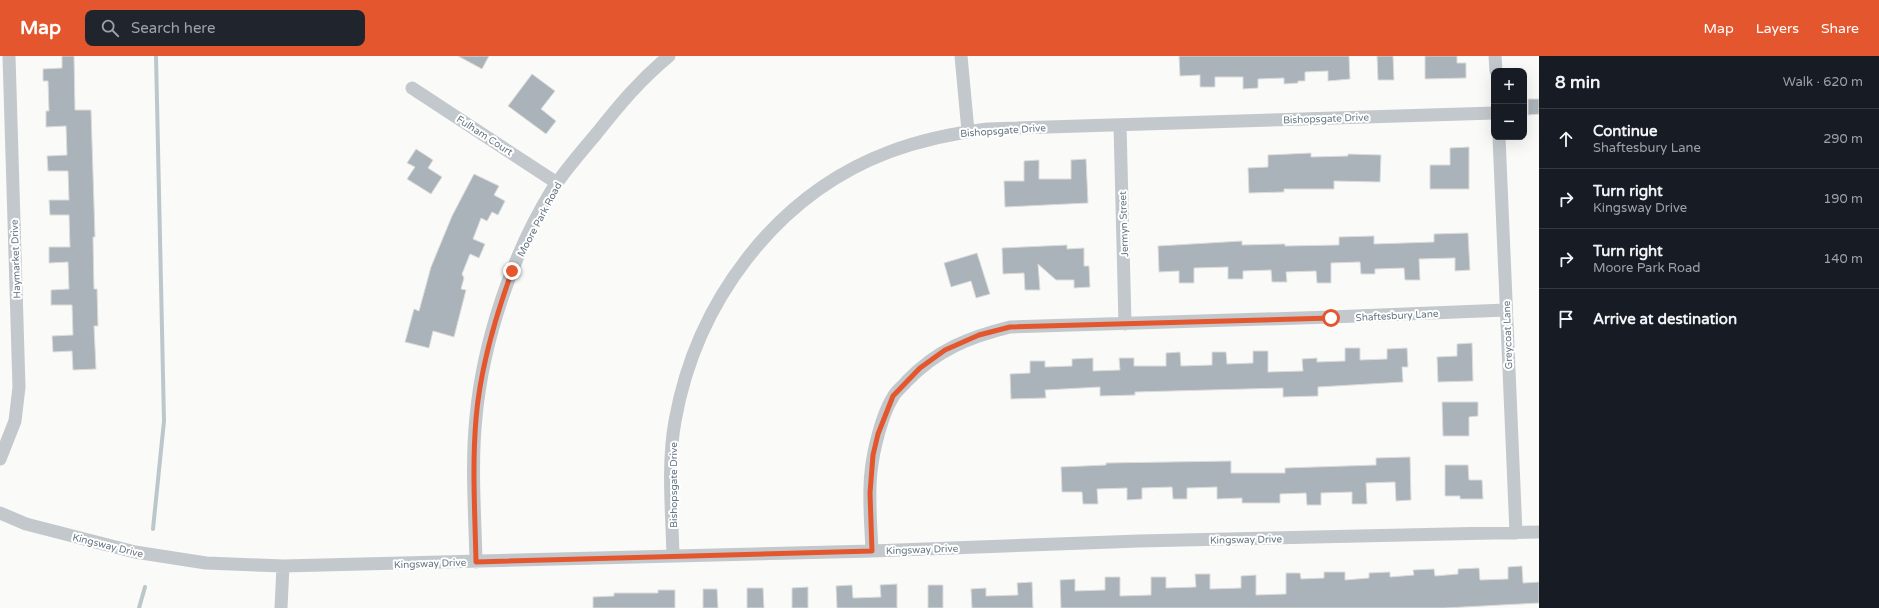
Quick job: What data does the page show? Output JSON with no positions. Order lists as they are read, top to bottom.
{
  "streets": {
    "street": [
      "Bishopsgate Drive",
      "Fulham Court",
      "Moore Park Road",
      "Jermyn Street",
      "Haymarket Drive",
      "Shaftesbury Lane",
      "Greycoat Lane",
      "Kingsway Drive"
    ]
  },
  "crossings": [
    ["Bishopsgate Drive", "Jermyn Street"],
    ["Bishopsgate Drive", "Kingsway Drive"],
    ["Fulham Court", "Moore Park Road"],
    ["Moore Park Road", "Kingsway Drive"],
    ["Jermyn Street", "Shaftesbury Lane"],
    ["Shaftesbury Lane", "Greycoat Lane"],
    ["Shaftesbury Lane", "Kingsway Drive"],
    ["Greycoat Lane", "Kingsway Drive"]
  ],
  "page": {
    "header": "Map",
    "search": "Search here",
    "nav": ["Map", "Layers", "Share"],
    "heading": ["8 min", "Walk · 620 m"],
    "map_buttons": ["+", "−"],
    "list": [
      ["Continue", "Shaftesbury Lane", "290 m"],
      ["Turn right", "Kingsway Drive", "190 m"],
      ["Turn right", "Moore Park Road", "140 m"],
      "Arrive at destination"
    ]
  }
}
